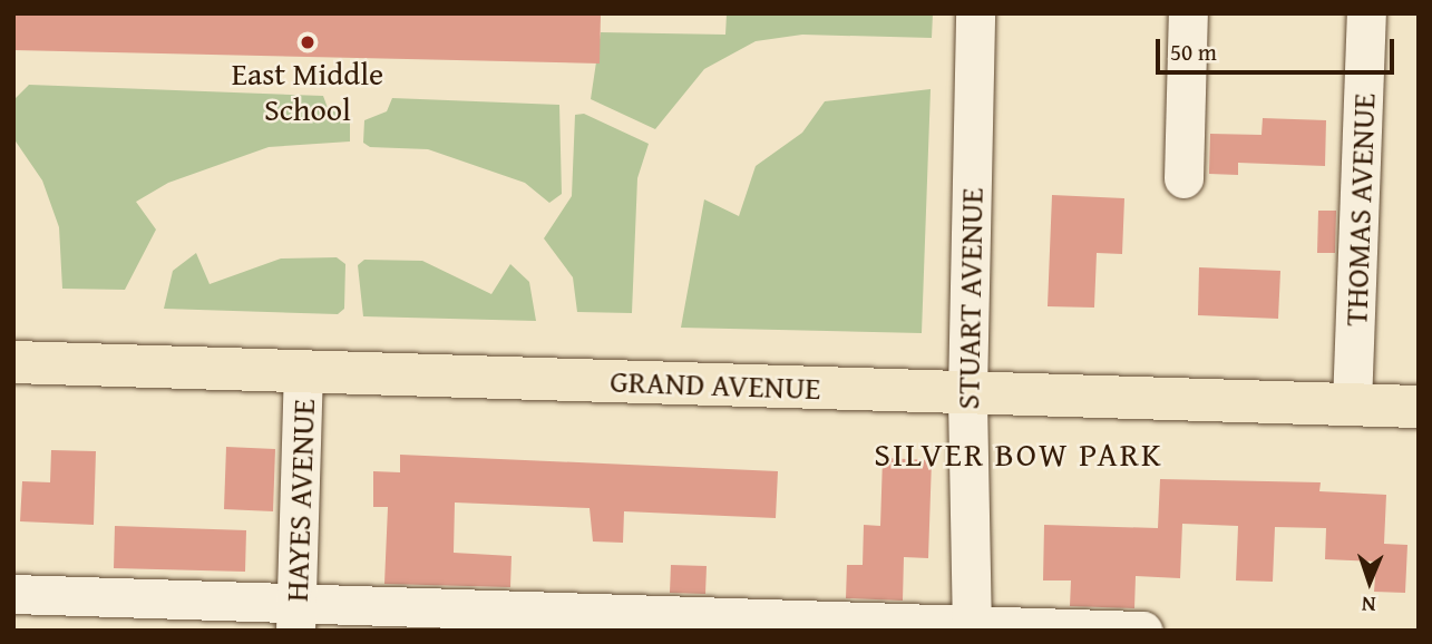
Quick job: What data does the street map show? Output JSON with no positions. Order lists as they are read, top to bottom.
{
  "streets": {
    "main road": ["GRAND AVENUE"],
    "street": ["THOMAS AVENUE", "STUART AVENUE", "HAYES AVENUE"]
  },
  "crossings": [
    ["THOMAS AVENUE", "GRAND AVENUE"],
    ["STUART AVENUE", "GRAND AVENUE"],
    ["GRAND AVENUE", "HAYES AVENUE"]
  ],
  "districts": ["SILVER BOW PARK"],
  "places": ["East Middle School"],
  "scale_bar": "50 m",
  "north": "bottom"
}
